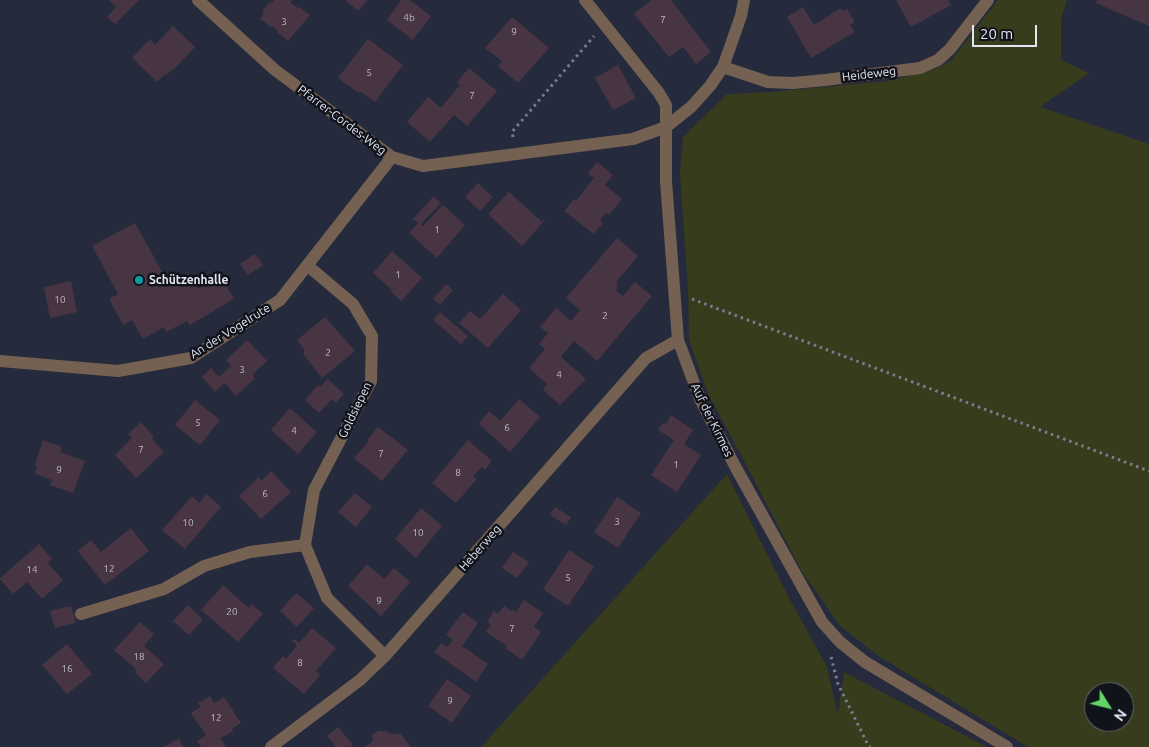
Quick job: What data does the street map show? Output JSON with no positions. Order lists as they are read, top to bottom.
{
  "streets": {
    "street": [
      "Heideweg",
      "Pfarrer-Cordes-Weg",
      "An der Vogelrute",
      "Goldsiepen",
      "Auf der Kirmes",
      "Heberweg"
    ]
  },
  "crossings": [
    ["Heideweg", "Pfarrer-Cordes-Weg"],
    ["Pfarrer-Cordes-Weg", "An der Vogelrute"],
    ["Pfarrer-Cordes-Weg", "Auf der Kirmes"],
    ["An der Vogelrute", "Goldsiepen"],
    ["Auf der Kirmes", "Heberweg"]
  ],
  "places": ["Schützenhalle"],
  "house_numbers": [
    "4b",
    "7",
    "3",
    "9",
    "5",
    "7",
    "1",
    "1",
    "10",
    "2",
    "2",
    "3",
    "4",
    "5",
    "6",
    "4",
    "7",
    "7",
    "1",
    "9",
    "8",
    "6",
    "3",
    "10",
    "10",
    "12",
    "14",
    "5",
    "9",
    "20",
    "7",
    "18",
    "8",
    "16",
    "9",
    "12"
  ],
  "scale_bar": "20 m",
  "north": "bottom right"
}
